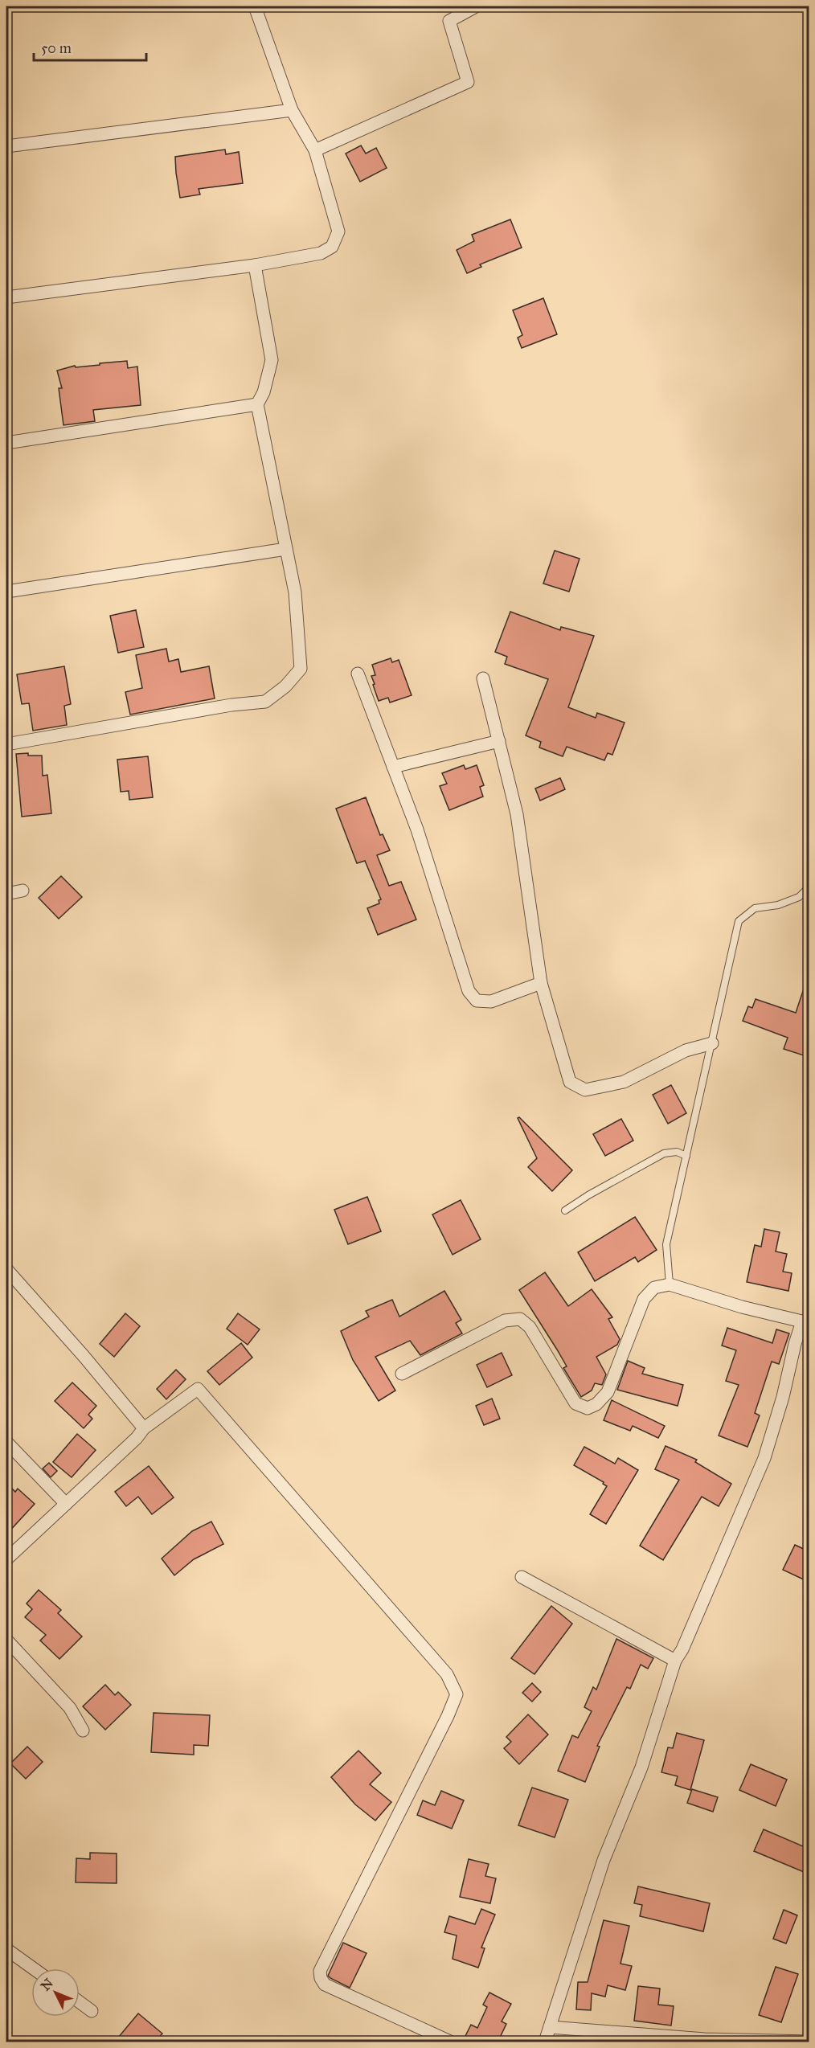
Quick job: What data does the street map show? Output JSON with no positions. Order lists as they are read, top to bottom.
{
  "scale_bar": "50 m",
  "north": "top left"
}
